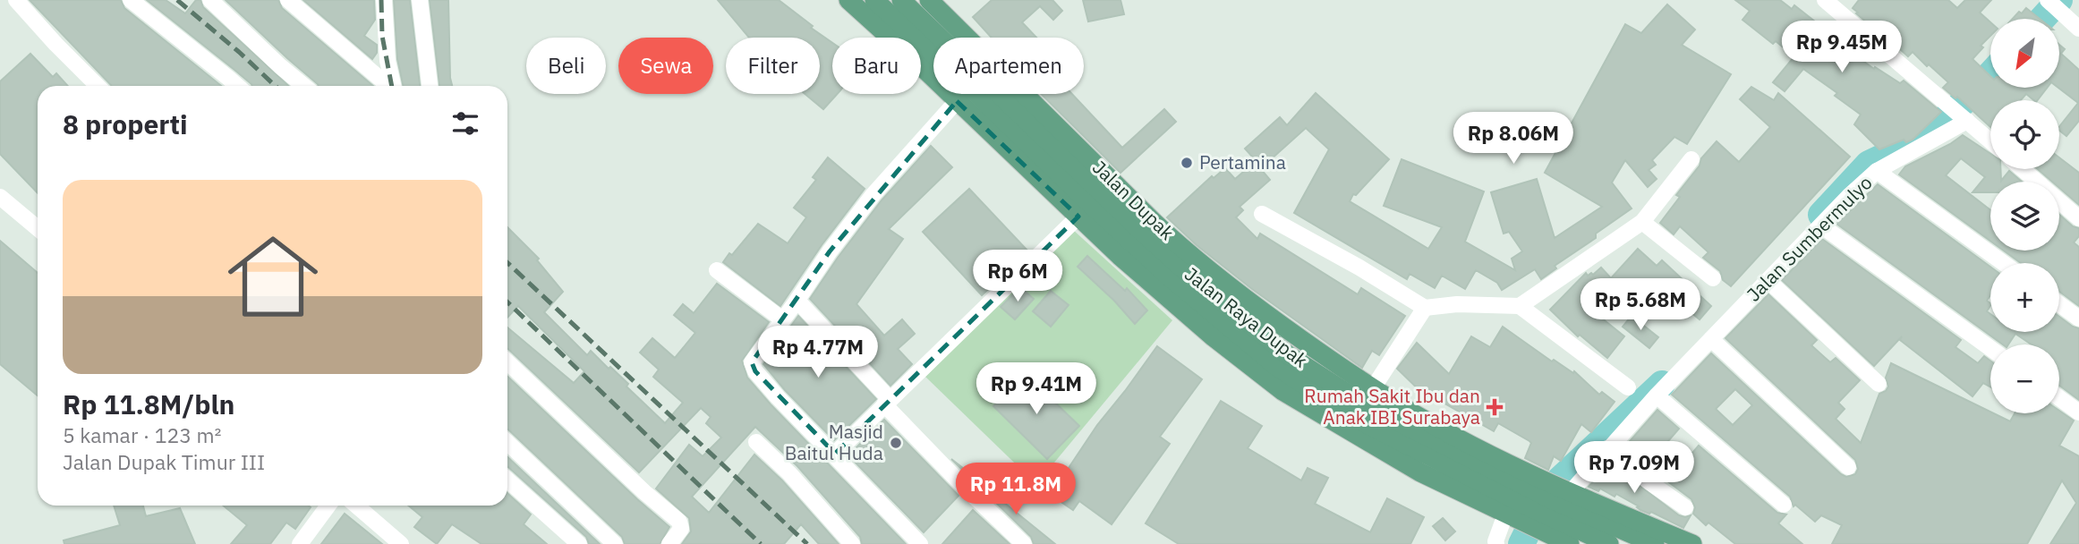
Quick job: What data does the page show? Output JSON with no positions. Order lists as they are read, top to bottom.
{
  "streets": {
    "main road": ["Jalan Raya Dupak"],
    "street": ["Jalan Sumbermulyo"]
  },
  "crossings": [
    ["Jalan Sumbermulyo", "Jalan Raya Dupak"]
  ],
  "places": {
    "other": ["Pertamina", "Masjid Baitul Huda"],
    "health": ["Rumah Sakit Ibu dan Anak IBI Surabaya"]
  },
  "north": "bottom left",
  "page": {
    "map_buttons": ["+", "−"],
    "price": [
      "Rp 9.45M",
      "Rp 8.06M",
      "Rp 6M",
      "Rp 5.68M",
      "Rp 4.77M",
      "Rp 9.41M",
      "Rp 7.09M",
      "Rp 11.8M"
    ],
    "chip": [
      "Beli",
      "Sewa",
      "Filter",
      "Baru",
      "Apartemen"
    ],
    "heading": "8 properti",
    "list": [
      {
        "name": "Rp 11.8M/bln",
        "note": "5 kamar · 123 m² · Jalan Dupak Timur III"
      }
    ]
  }
}
